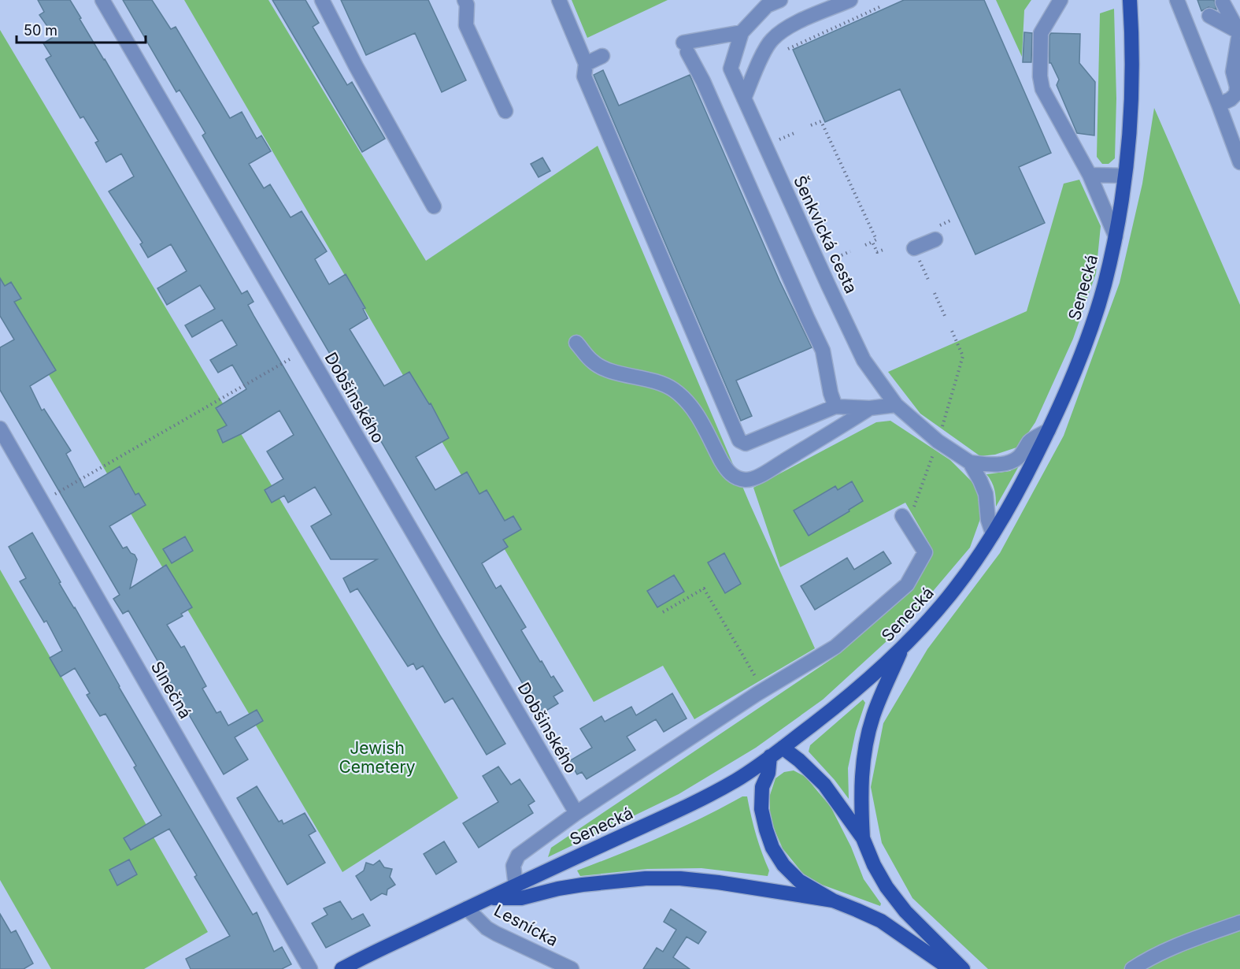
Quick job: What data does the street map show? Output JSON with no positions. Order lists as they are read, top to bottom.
{
  "streets": {
    "main road": ["Senecká"],
    "street": [
      "Šenkvická cesta",
      "Dobšinského",
      "Slnečná",
      "Lesnícka"
    ]
  },
  "crossings": [
    ["Senecká", "Lesnícka"]
  ],
  "parks": ["Jewish Cemetery"],
  "scale_bar": "50 m"
}
